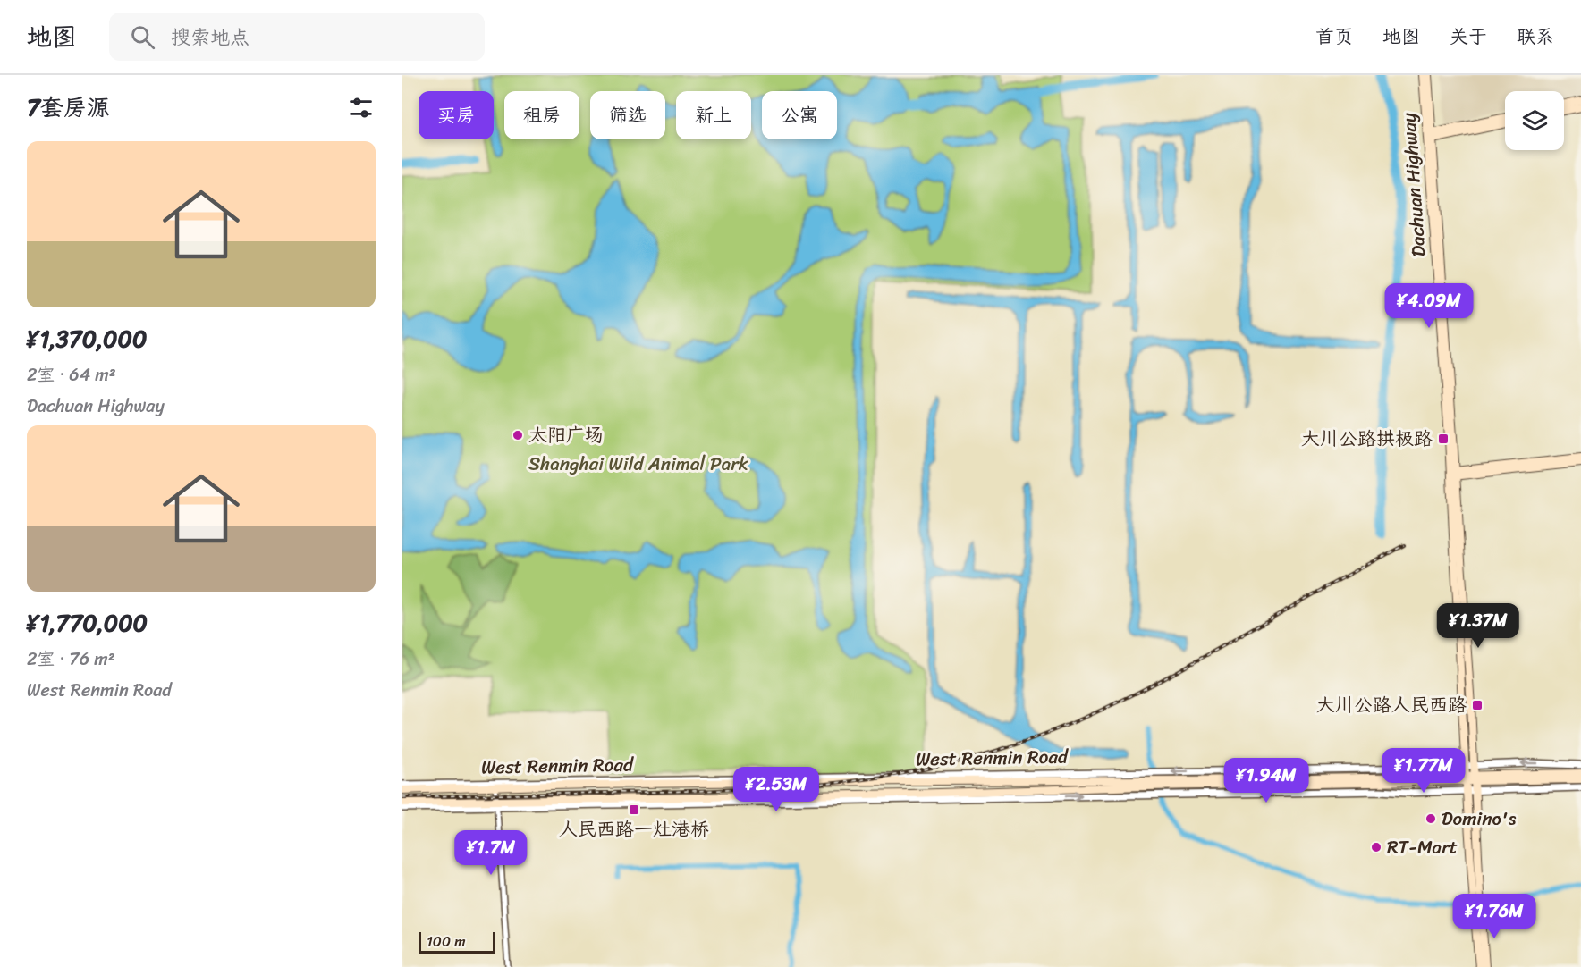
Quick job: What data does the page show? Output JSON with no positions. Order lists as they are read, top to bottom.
{
  "streets": {
    "main road": ["Dachuan Highway", "West Renmin Road"]
  },
  "crossings": [
    ["Dachuan Highway", "West Renmin Road"]
  ],
  "parks": ["Shanghai Wild Animal Park"],
  "places": {
    "other": ["太阳广场", "Domino's", "RT-Mart"],
    "transit": ["大川公路拱极路", "大川公路人民西路", "人民西路一灶港桥"]
  },
  "scale_bar": "100 m",
  "page": {
    "header": "地图",
    "search": "搜索地点",
    "nav": [
      "首页",
      "地图",
      "关于",
      "联系"
    ],
    "heading": "7套房源",
    "chip": [
      "买房",
      "租房",
      "筛选",
      "新上",
      "公寓"
    ],
    "list": [
      {
        "name": "¥1,370,000",
        "note": "2室 · 64 m² · Dachuan Highway"
      },
      {
        "name": "¥1,770,000",
        "note": "2室 · 76 m² · West Renmin Road"
      }
    ],
    "price": [
      "¥4.09M",
      "¥1.37M",
      "¥1.77M",
      "¥1.94M",
      "¥2.53M",
      "¥1.7M",
      "¥1.76M"
    ],
    "scale": "100 m"
  }
}
